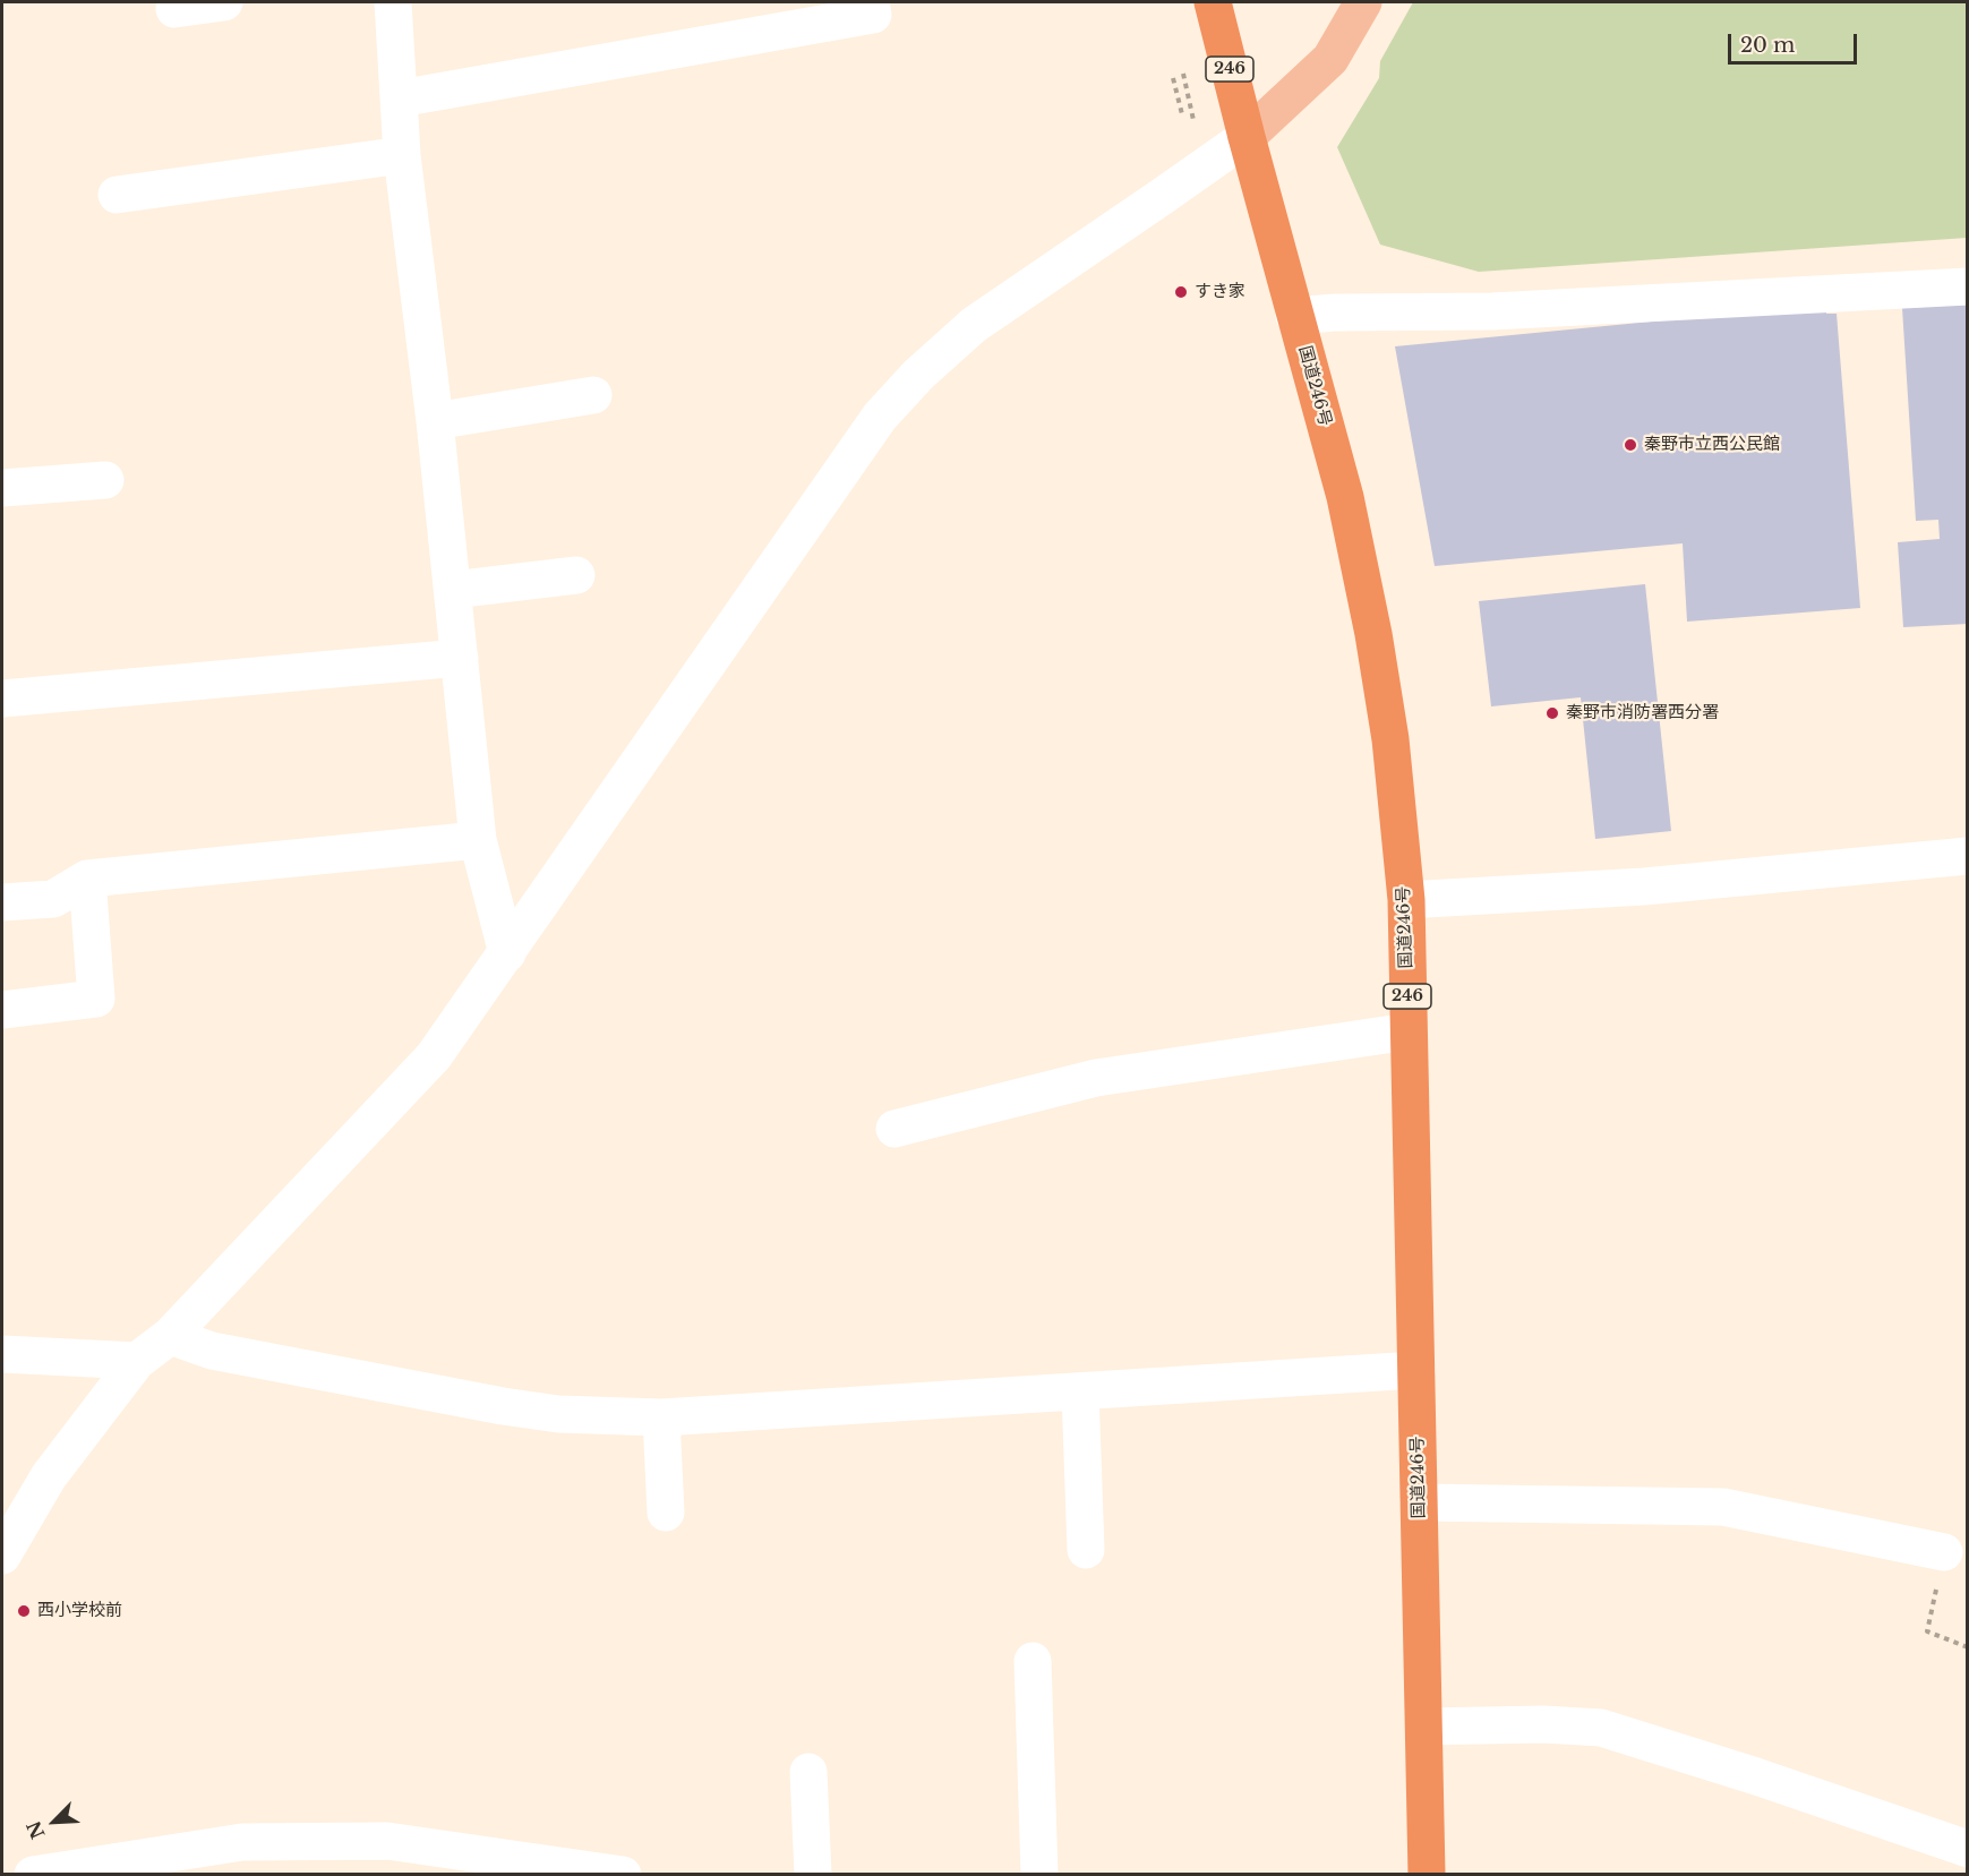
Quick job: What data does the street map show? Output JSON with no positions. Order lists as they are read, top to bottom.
{
  "streets": {
    "highway": ["246", "国道246号"]
  },
  "places": [
    "すき家",
    "秦野市立西公民館",
    "秦野市消防署西分署",
    "西小学校前"
  ],
  "scale_bar": "20 m",
  "north": "bottom left"
}
